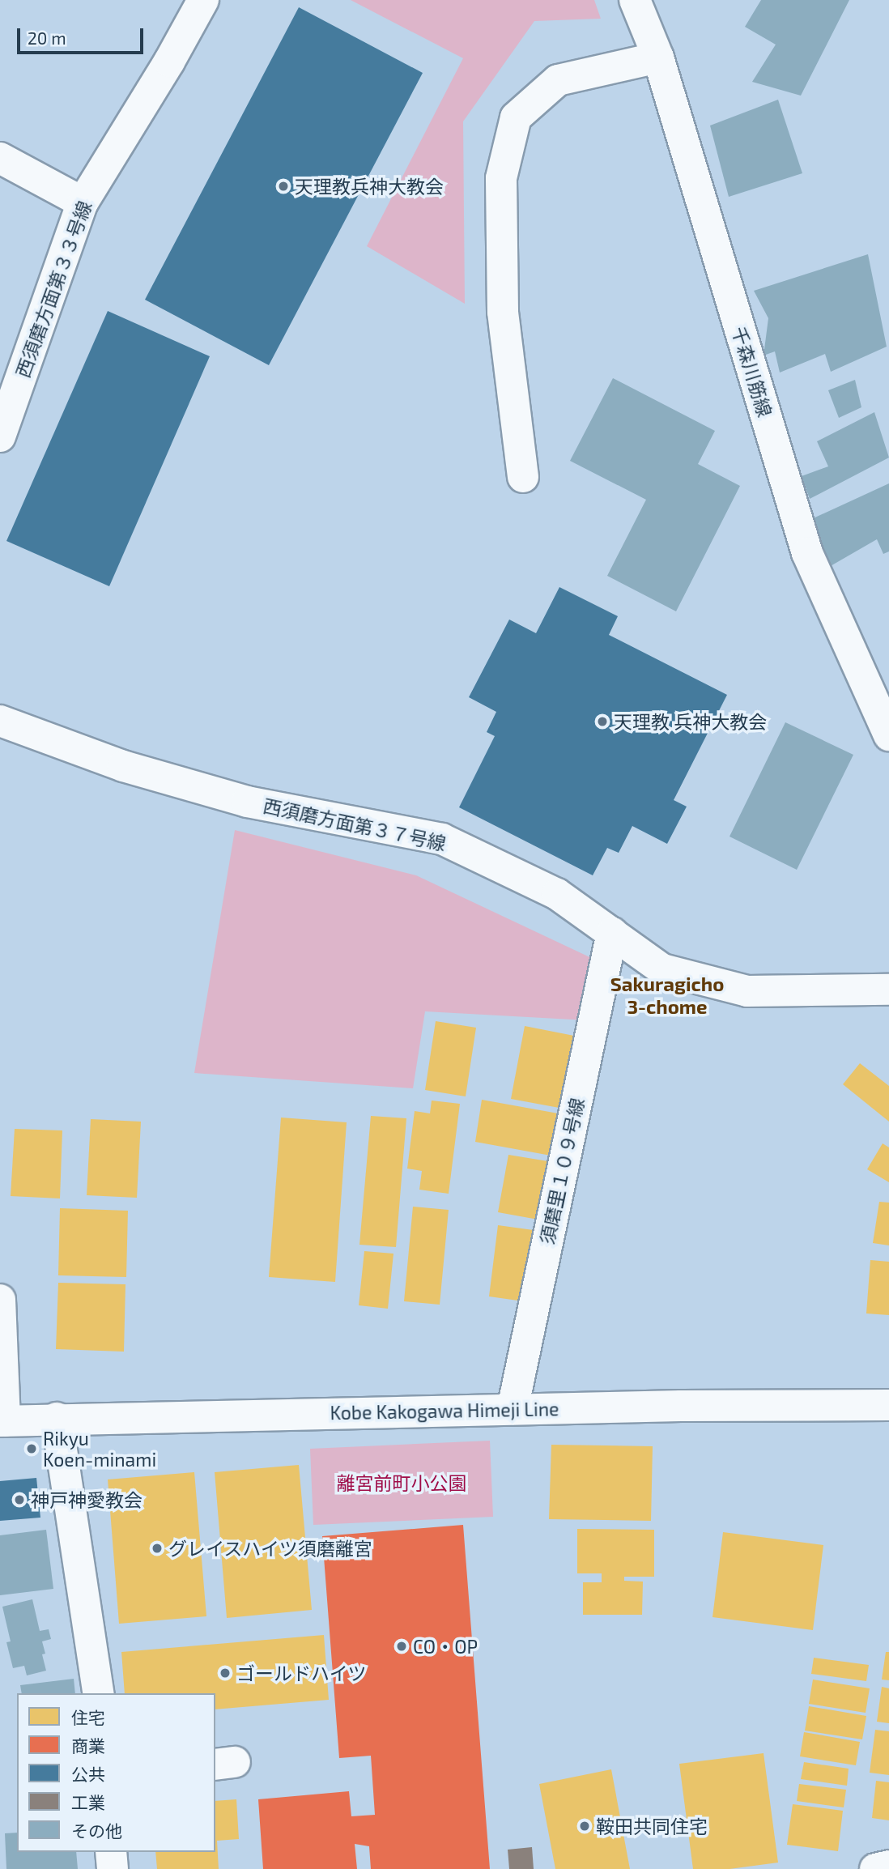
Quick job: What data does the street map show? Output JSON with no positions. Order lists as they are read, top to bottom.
{
  "streets": {
    "street": [
      "西須磨方面第３３号線",
      "千森川筋線",
      "西須磨方面第３７号線",
      "須磨里１０９号線",
      "Kobe Kakogawa Himeji Line"
    ]
  },
  "crossings": [
    ["西須磨方面第３７号線", "須磨里１０９号線"],
    ["須磨里１０９号線", "Kobe Kakogawa Himeji Line"]
  ],
  "districts": ["Sakuragicho 3-chome"],
  "parks": ["離宮前町小公園"],
  "places": [
    "天理教兵神大教会",
    "天理教 兵神大教会",
    "Rikyu Koen-minami",
    "神戸神愛教会",
    "グレイスハイツ須磨離宮",
    "CO・OP",
    "ゴールドハイツ",
    "鞍田共同住宅"
  ],
  "legend": [
    "住宅",
    "商業",
    "公共",
    "工業",
    "その他"
  ],
  "scale_bar": "20 m"
}
